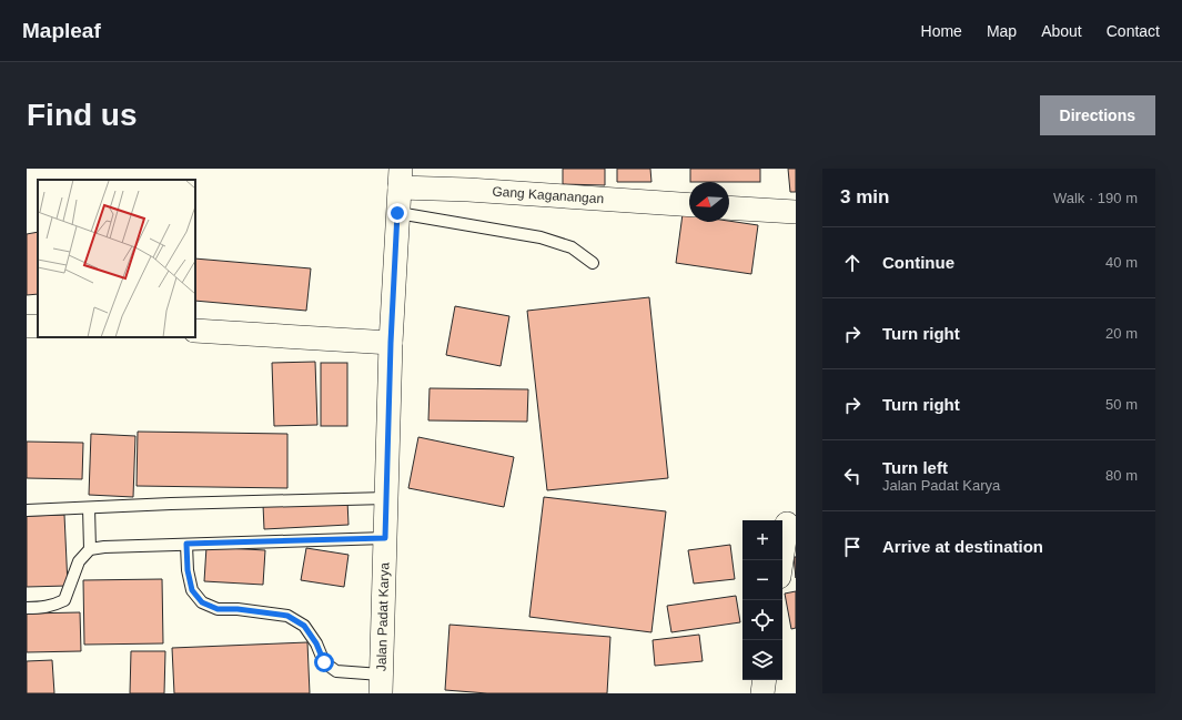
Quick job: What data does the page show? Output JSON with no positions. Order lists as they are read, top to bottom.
{
  "streets": {
    "street": ["Gang Kaganangan", "Jalan Padat Karya"]
  },
  "crossings": [
    ["Gang Kaganangan", "Jalan Padat Karya"]
  ],
  "north": "left",
  "page": {
    "header": "Mapleaf",
    "nav": [
      "Home",
      "Map",
      "About",
      "Contact"
    ],
    "buttons": "Directions",
    "title": "Find us",
    "heading": ["3 min", "Walk · 190 m"],
    "list": [
      ["Continue", "40 m"],
      ["Turn right", "20 m"],
      ["Turn right", "50 m"],
      ["Turn left", "Jalan Padat Karya", "80 m"],
      "Arrive at destination"
    ],
    "map_buttons": ["+", "−"]
  }
}
